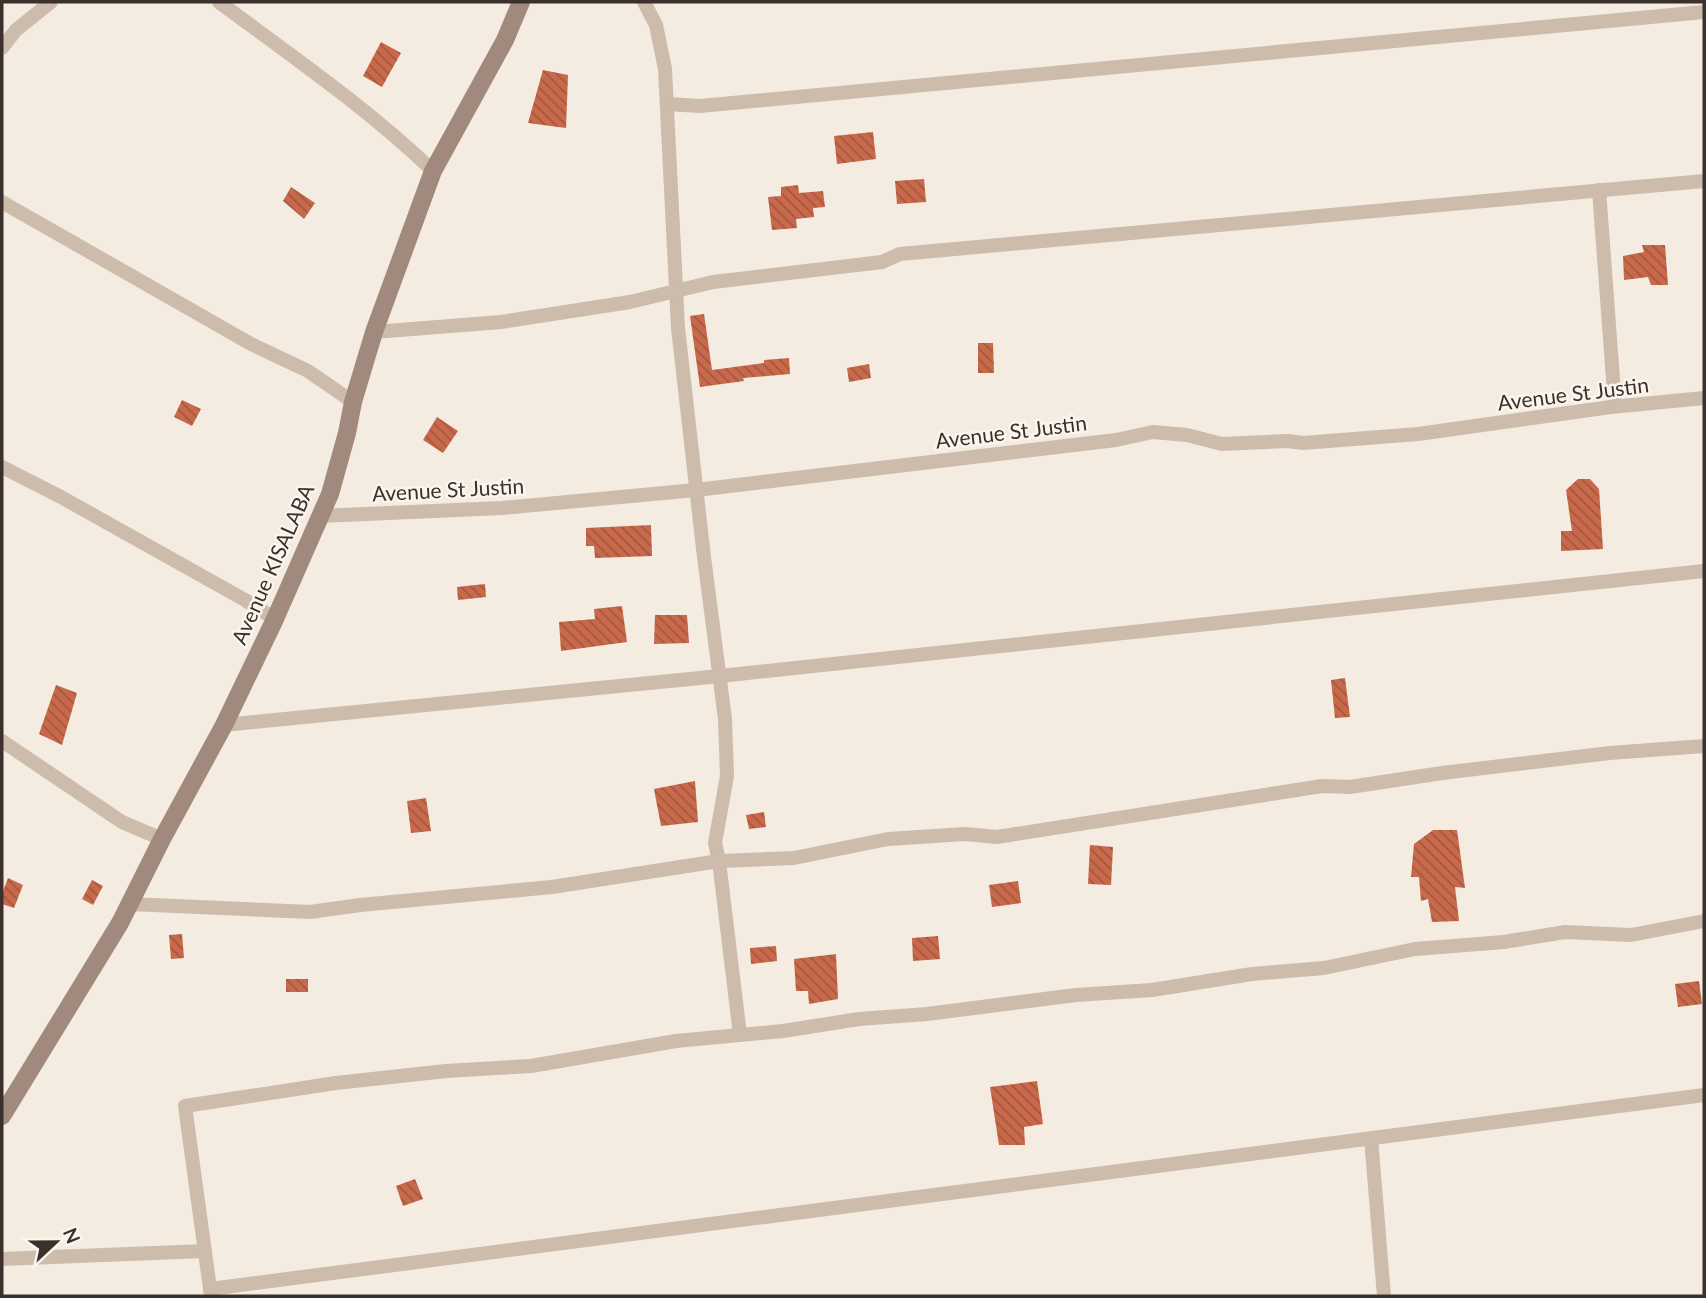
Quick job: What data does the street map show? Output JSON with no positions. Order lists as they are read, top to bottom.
{
  "streets": {
    "street": ["Avenue St Justin", "Avenue KISALABA"]
  },
  "crossings": [
    ["Avenue St Justin", "Avenue KISALABA"]
  ],
  "north": "right"
}
